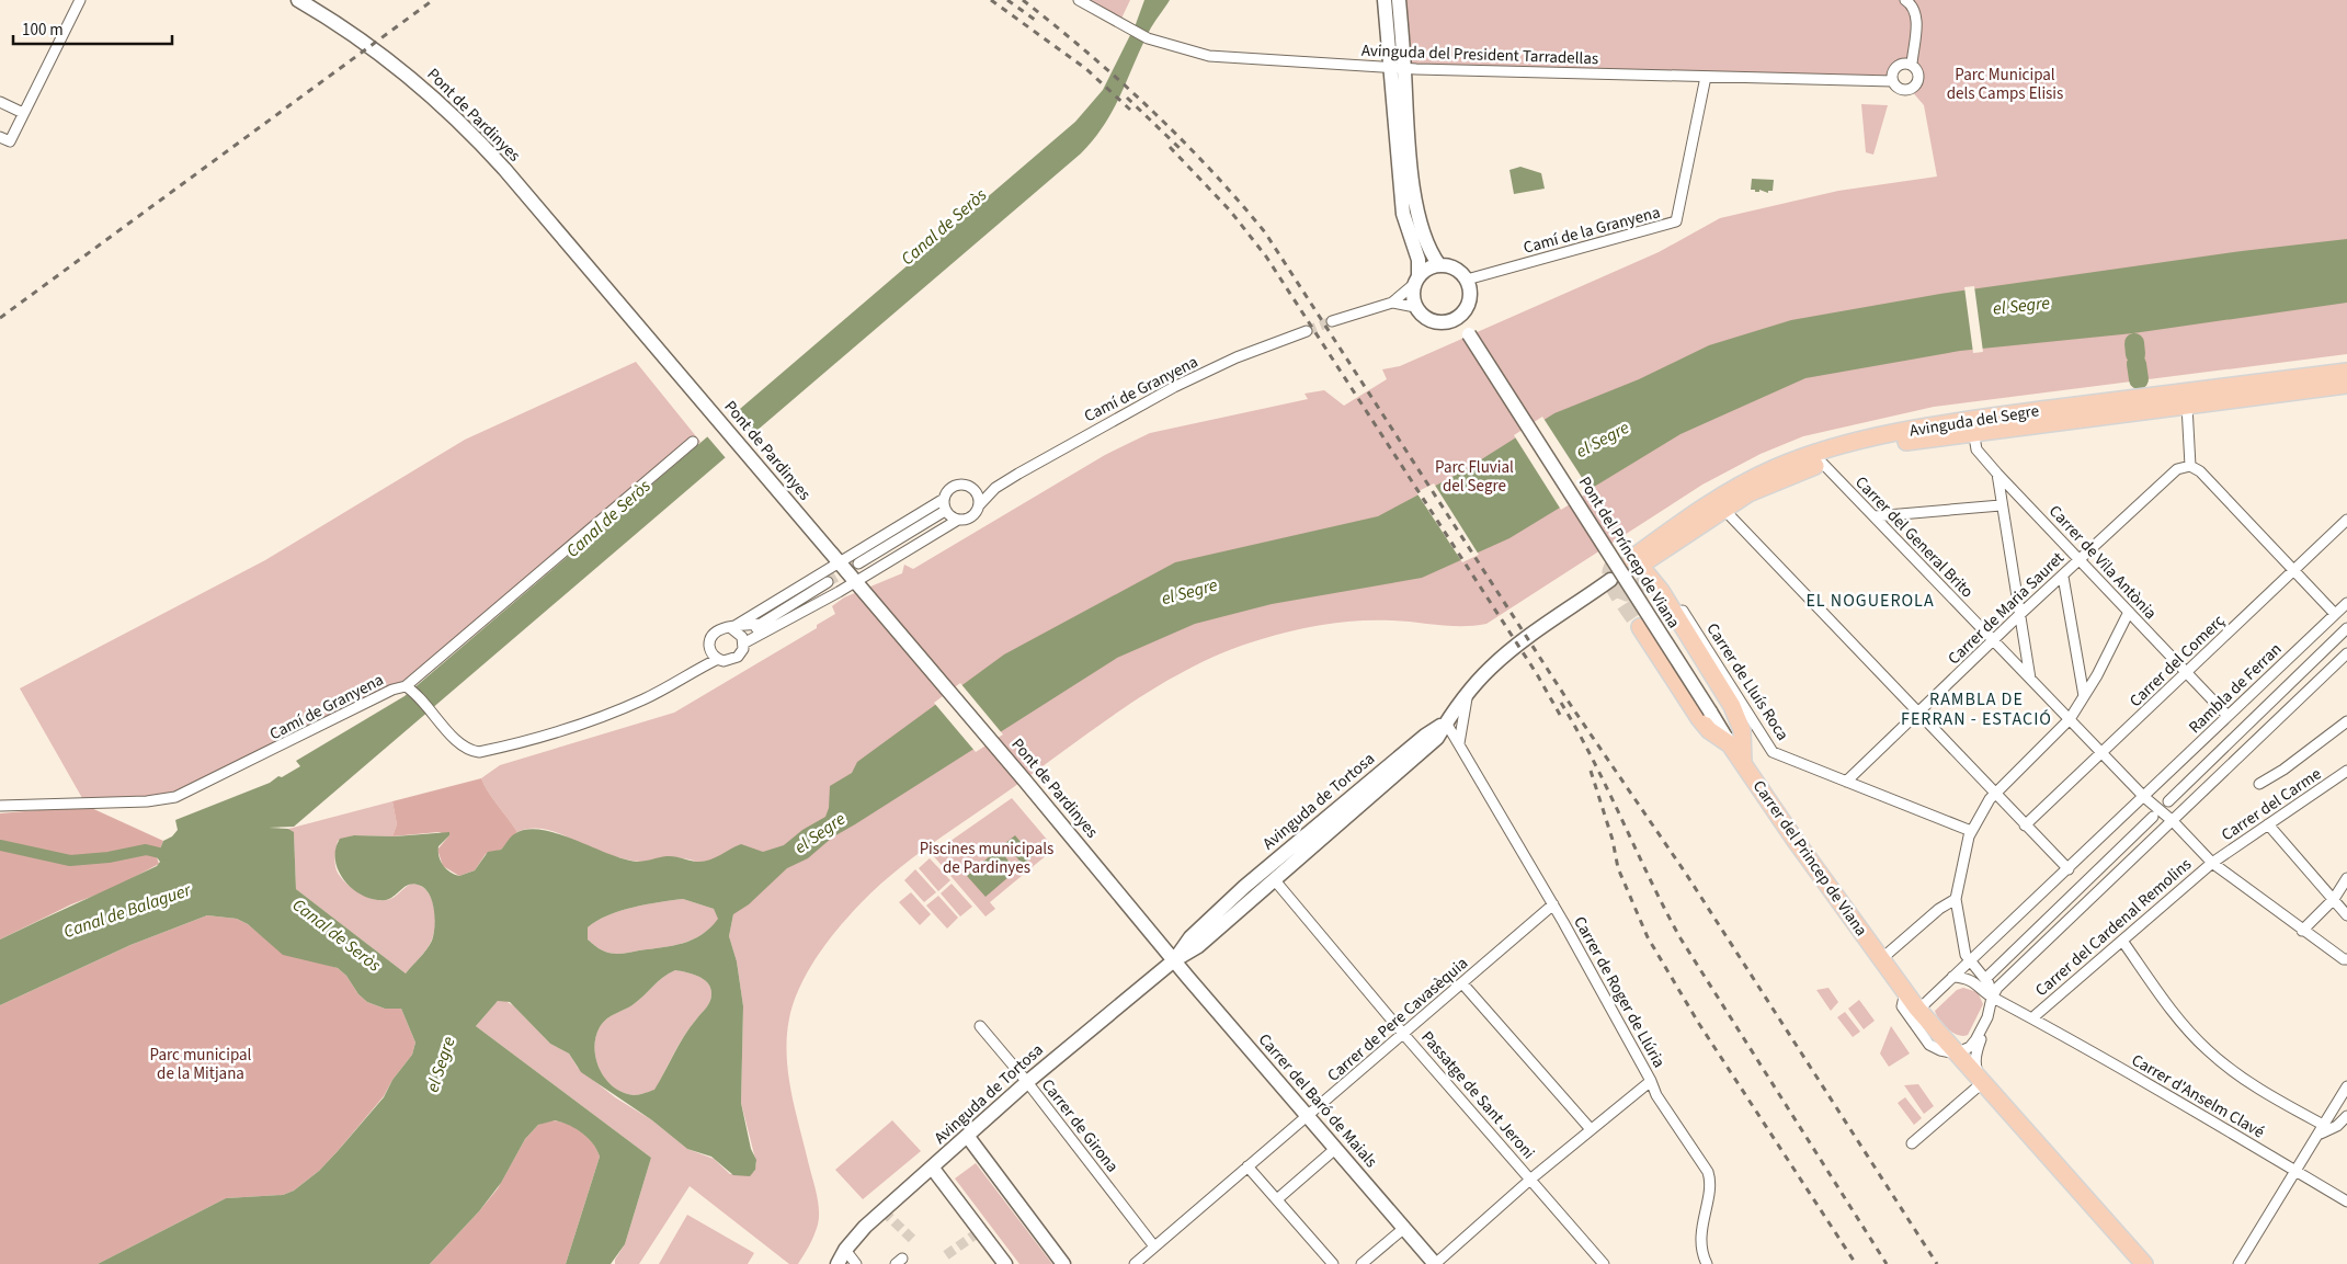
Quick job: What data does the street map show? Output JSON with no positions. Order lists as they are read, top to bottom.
{
  "streets": {
    "main road": [
      "Pont de Pardinyes",
      "Avinguda del Segre",
      "Pont del Príncep de Viana",
      "Avinguda de Tortosa",
      "Carrer del Princep de Viana",
      "Carrer del Baró de Maials"
    ],
    "street": [
      "Avinguda del President Tarradellas",
      "Camí de la Granyena",
      "Camí de Granyena",
      "Carrer del General Brito",
      "Carrer de Vila Antònia",
      "Carrer de Maria Sauret",
      "Carrer del Comerç",
      "Carrer de Lluís Roca",
      "Rambla de Ferran",
      "Carrer del Carme",
      "Carrer del Cardenal Remolins",
      "Carrer de Roger de Llúria",
      "Carrer de Pere Cavasèquia",
      "Passatge de Sant Jeroni",
      "Carrer d'Anselm Clavé",
      "Carrer de Girona"
    ]
  },
  "crossings": [
    ["Avinguda del President Tarradellas", "Camí de la Granyena"],
    ["Pont de Pardinyes", "Avinguda de Tortosa"],
    ["Pont de Pardinyes", "Carrer del Baró de Maials"],
    ["Camí de la Granyena", "Pont del Príncep de Viana"],
    ["Avinguda del Segre", "Carrer del General Brito"],
    ["Avinguda del Segre", "Carrer de Vila Antònia"],
    ["Avinguda del Segre", "Carrer de Lluís Roca"],
    ["Carrer del General Brito", "Carrer de Maria Sauret"],
    ["Carrer del General Brito", "Carrer del Comerç"],
    ["Carrer del General Brito", "Rambla de Ferran"],
    ["Pont del Príncep de Viana", "Carrer del Princep de Viana"],
    ["Carrer de Vila Antònia", "Carrer de Maria Sauret"],
    ["Carrer de Vila Antònia", "Carrer del Comerç"],
    ["Carrer de Vila Antònia", "Rambla de Ferran"],
    ["Carrer de Maria Sauret", "Carrer de Lluís Roca"],
    ["Rambla de Ferran", "Carrer del Princep de Viana"],
    ["Rambla de Ferran", "Carrer d'Anselm Clavé"],
    ["Avinguda de Tortosa", "Carrer de Roger de Llúria"],
    ["Avinguda de Tortosa", "Passatge de Sant Jeroni"],
    ["Avinguda de Tortosa", "Carrer del Baró de Maials"],
    ["Avinguda de Tortosa", "Carrer de Girona"],
    ["Carrer del Carme", "Carrer del Cardenal Remolins"],
    ["Carrer del Princep de Viana", "Carrer d'Anselm Clavé"],
    ["Carrer del Cardenal Remolins", "Carrer d'Anselm Clavé"],
    ["Carrer de Roger de Llúria", "Carrer de Pere Cavasèquia"],
    ["Carrer de Pere Cavasèquia", "Passatge de Sant Jeroni"],
    ["Carrer de Pere Cavasèquia", "Carrer del Baró de Maials"],
    ["Carrer de Pere Cavasèquia", "Carrer de Girona"]
  ],
  "districts": ["EL NOGUEROLA", "RAMBLA DE FERRAN - ESTACIÓ"],
  "water": ["Canal de Seròs", "el Segre", "Canal de Balaguer"],
  "parks": [
    "Parc Municipal dels Camps Elisis",
    "Parc Fluvial del Segre",
    "Piscines municipals de Pardinyes",
    "Parc municipal de la Mitjana"
  ],
  "scale_bar": "100 m"
}
